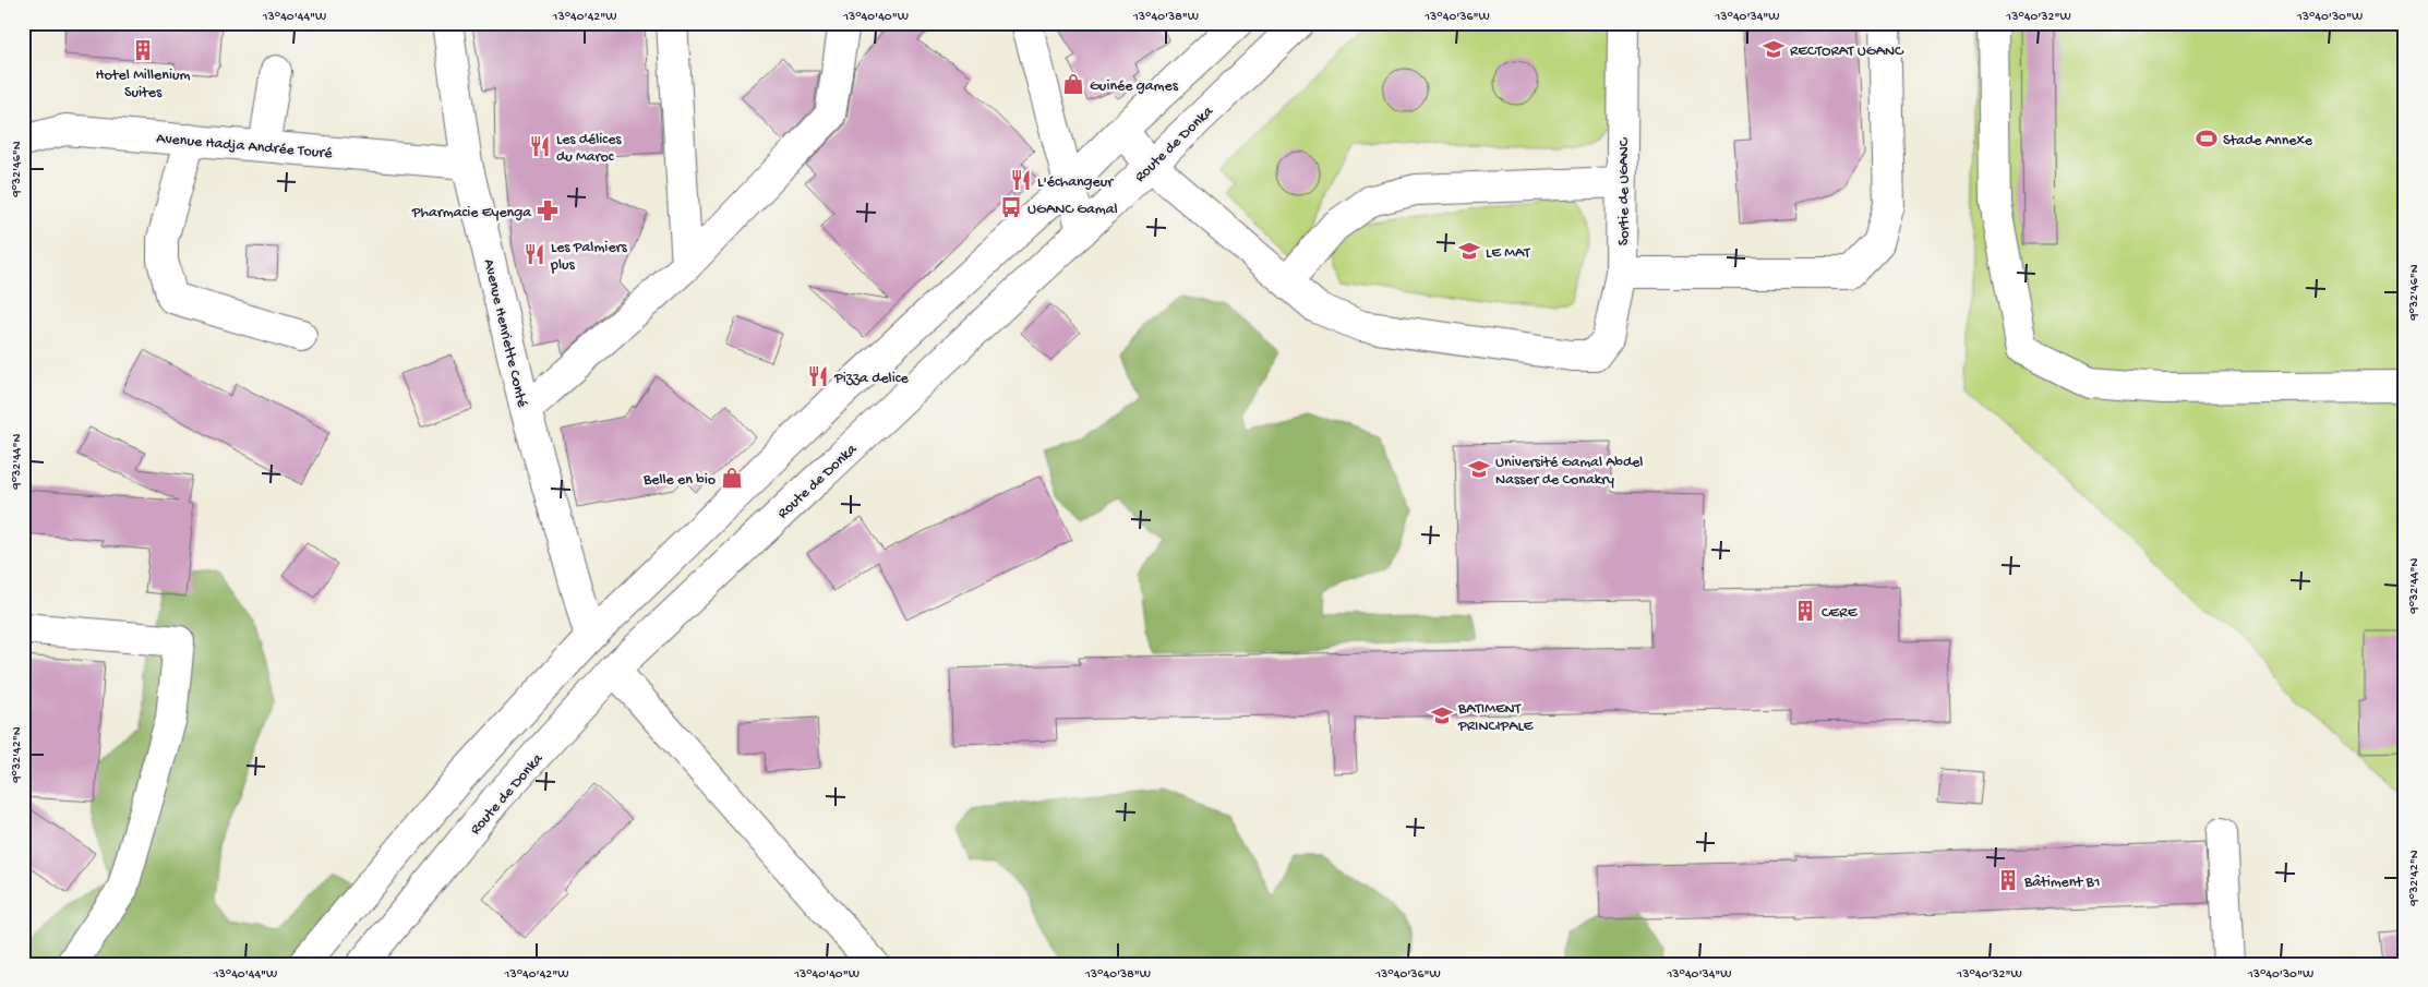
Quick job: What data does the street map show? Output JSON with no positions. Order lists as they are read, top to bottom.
{
  "streets": {
    "main road": [
      "Route de Donka",
      "Avenue Hadja Andrée Touré",
      "Sortie de UGANC",
      "Avenue Henriette Conté"
    ]
  },
  "crossings": [
    ["Avenue Hadja Andrée Touré", "Avenue Henriette Conté"]
  ],
  "places": {
    "school or university": [
      "RECTORAT UGANC",
      "LE MAT",
      "Université Gamal Abdel Nasser de Conakry",
      "BATIMENT PRINCIPALE"
    ],
    "building": ["Hotel Millenium Suites", "CERE", "Bâtiment B1"],
    "shop": ["Guinée games", "Belle en bio"],
    "sports": ["Stade Annexe"],
    "restaurant": [
      "Les délices du Maroc",
      "L'échangeur",
      "Les Palmiers plus",
      "Pizza delice"
    ],
    "bus stop": ["UGANC Gamal"],
    "pharmacy": ["Pharmacie Eyenga"]
  },
  "coordinates": [
    "13°40'44\"W",
    "13°40'42\"W",
    "13°40'40\"W",
    "13°40'38\"W",
    "13°40'36\"W",
    "13°40'34\"W",
    "13°40'32\"W",
    "13°40'30\"W",
    "9°32'46\"N",
    "9°32'44\"N",
    "9°32'42\"N"
  ]
}
